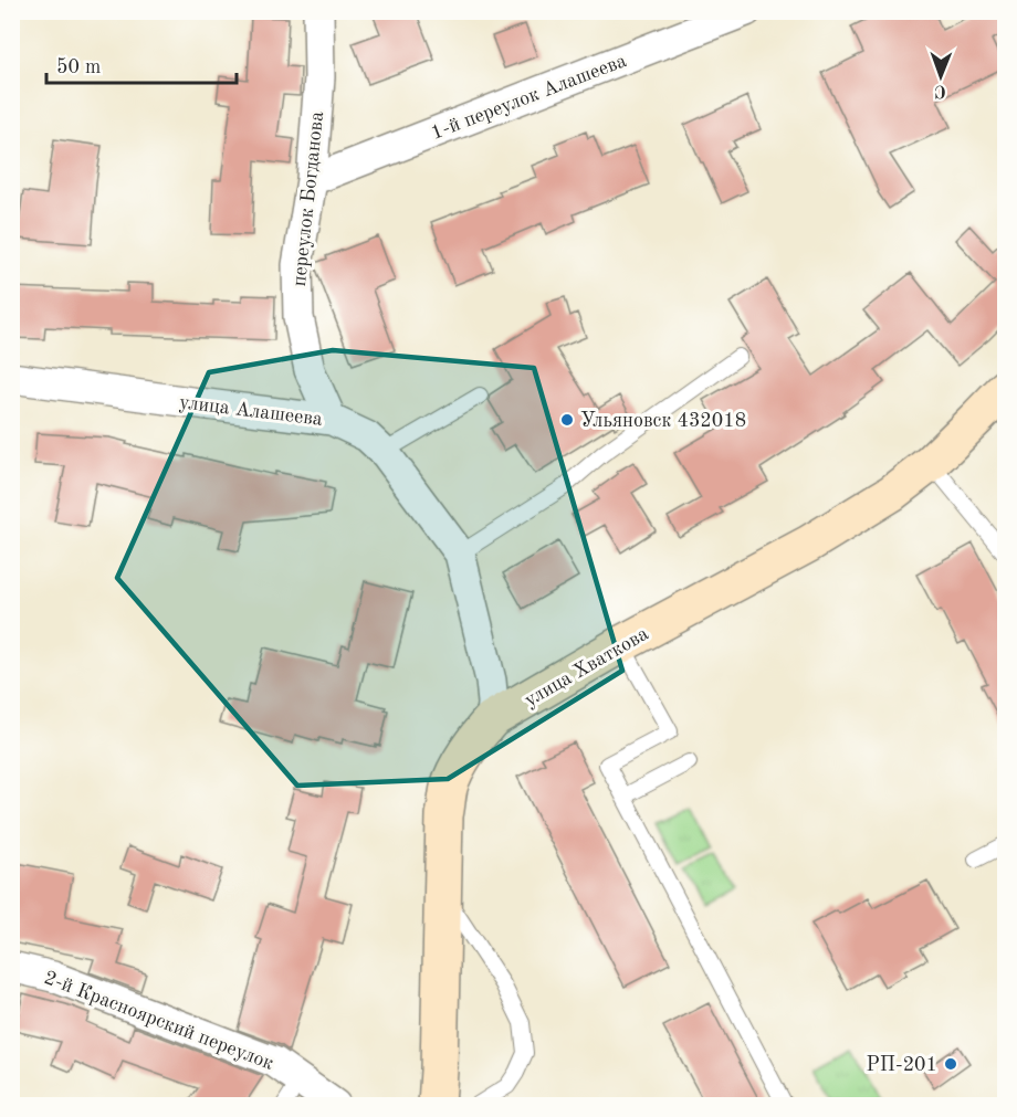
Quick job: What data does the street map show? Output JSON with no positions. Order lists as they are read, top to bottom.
{
  "streets": {
    "main road": ["улица Хваткова"],
    "street": [
      "1-й переулок Алашеева",
      "переулок Богданова",
      "улица Алашеева",
      "2-й Красноярский переулок"
    ]
  },
  "crossings": [
    ["1-й переулок Алашеева", "переулок Богданова"],
    ["переулок Богданова", "улица Алашеева"],
    ["улица Алашеева", "улица Хваткова"]
  ],
  "places": ["Ульяновск 432018", "РП-201"],
  "scale_bar": "50 m",
  "north": "bottom"
}
